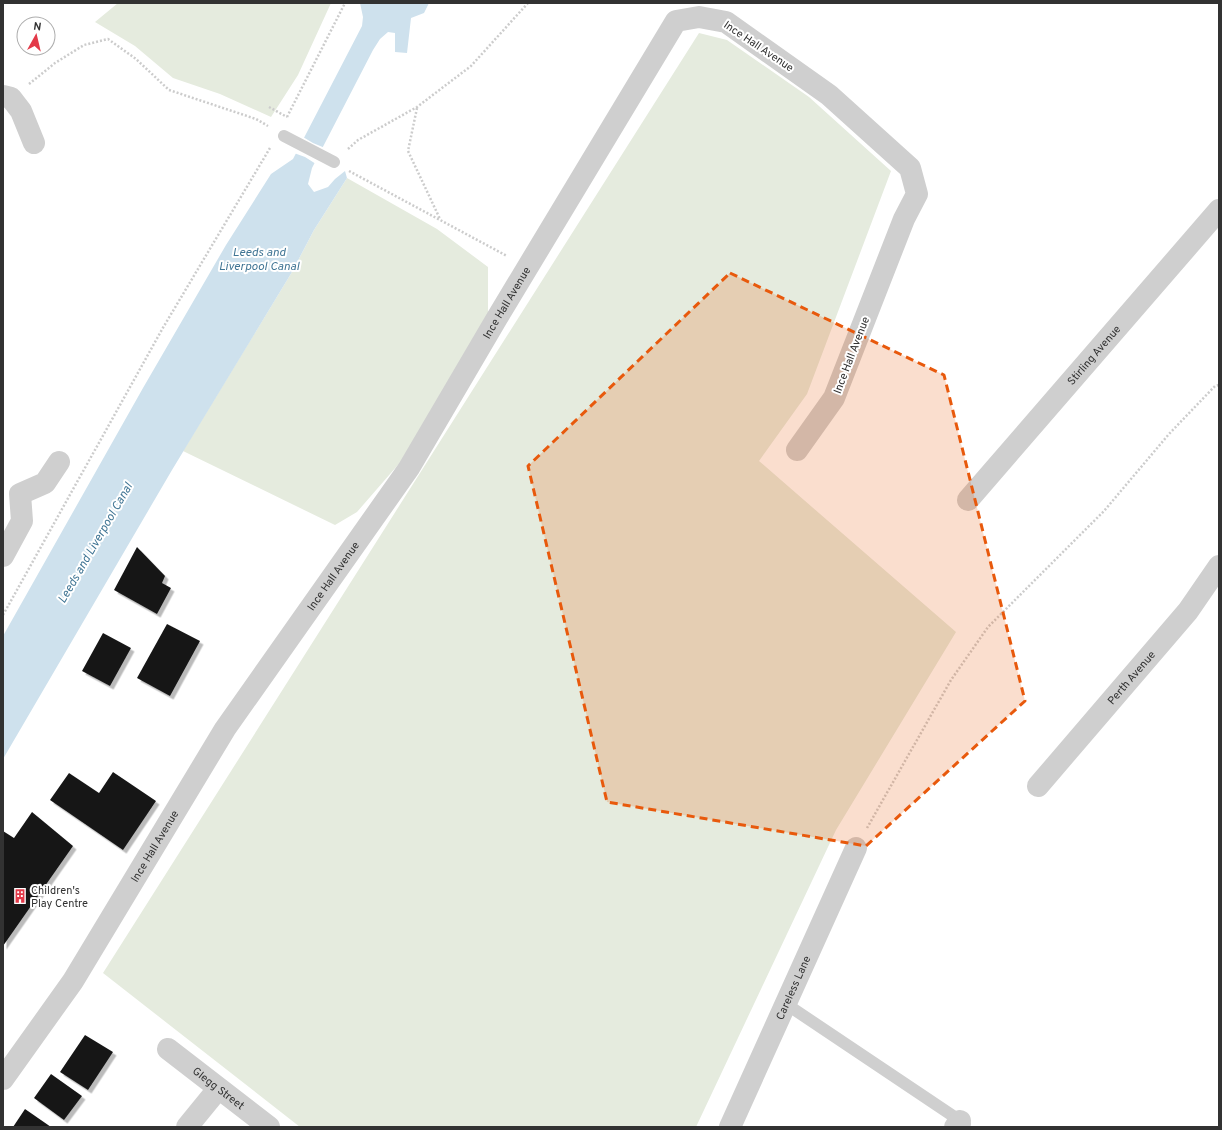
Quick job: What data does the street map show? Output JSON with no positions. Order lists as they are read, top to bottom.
{
  "streets": {
    "street": [
      "Ince Hall Avenue",
      "Stirling Avenue",
      "Perth Avenue",
      "Careless Lane",
      "Glegg Street"
    ]
  },
  "water": ["Leeds and Liverpool Canal"],
  "places": {
    "building": ["Children's Play Centre"]
  },
  "north": "top"
}
